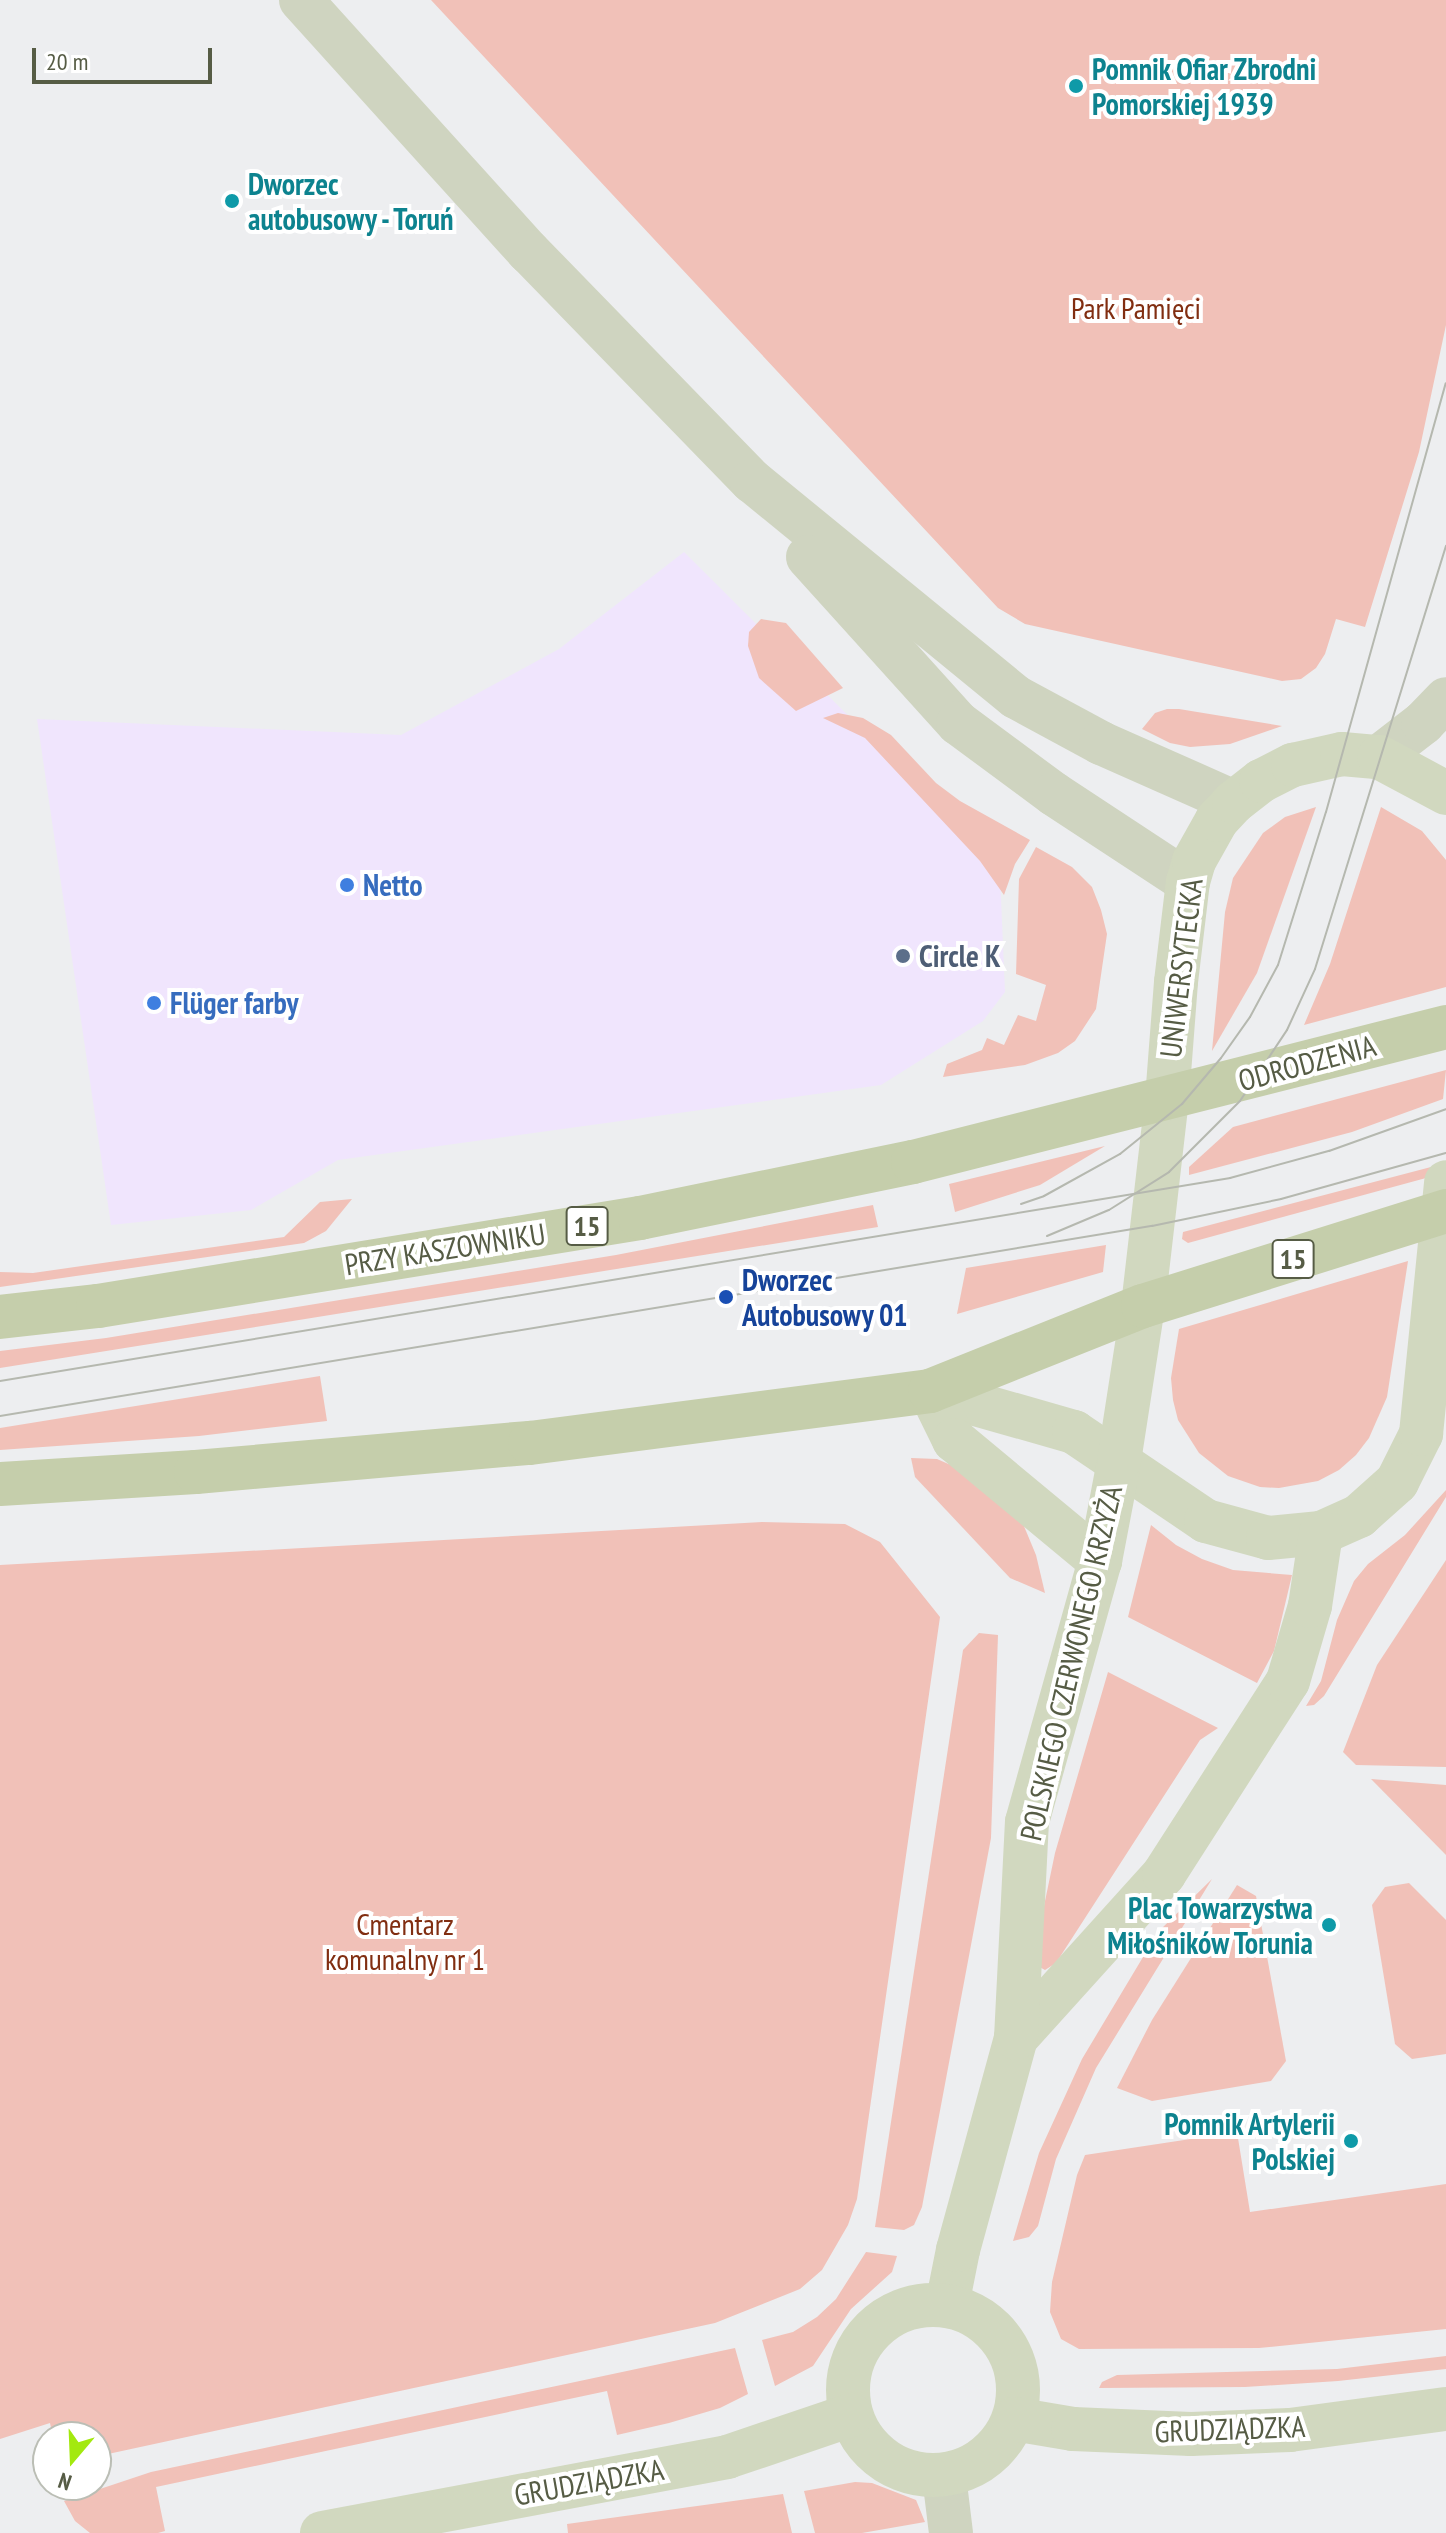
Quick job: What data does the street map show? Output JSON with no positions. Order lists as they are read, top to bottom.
{
  "streets": {
    "main road": ["ODRODZENIA", "15", "PRZY KASZOWNIKU"],
    "street": ["UNIWERSYTECKA", "POLSKIEGO CZERWONEGO KRZYŻA", "GRUDZIĄDZKA"]
  },
  "crossings": [
    ["UNIWERSYTECKA", "ODRODZENIA"],
    ["UNIWERSYTECKA", "PRZY KASZOWNIKU"],
    ["UNIWERSYTECKA", "POLSKIEGO CZERWONEGO KRZYŻA"],
    ["ODRODZENIA", "PRZY KASZOWNIKU"],
    ["ODRODZENIA", "POLSKIEGO CZERWONEGO KRZYŻA"],
    ["15", "POLSKIEGO CZERWONEGO KRZYŻA"],
    ["PRZY KASZOWNIKU", "POLSKIEGO CZERWONEGO KRZYŻA"],
    ["POLSKIEGO CZERWONEGO KRZYŻA", "GRUDZIĄDZKA"]
  ],
  "parks": ["Park Pamięci", "Cmentarz komunalny nr 1"],
  "places": [
    "Pomnik Ofiar Zbrodni Pomorskiej 1939",
    "Dworzec autobusowy - Toruń",
    "Netto",
    "Circle K",
    "Flüger farby",
    "Dworzec Autobusowy 01",
    "Plac Towarzystwa Miłośników Torunia",
    "Pomnik Artylerii Polskiej"
  ],
  "scale_bar": "20 m",
  "north": "bottom"
}
